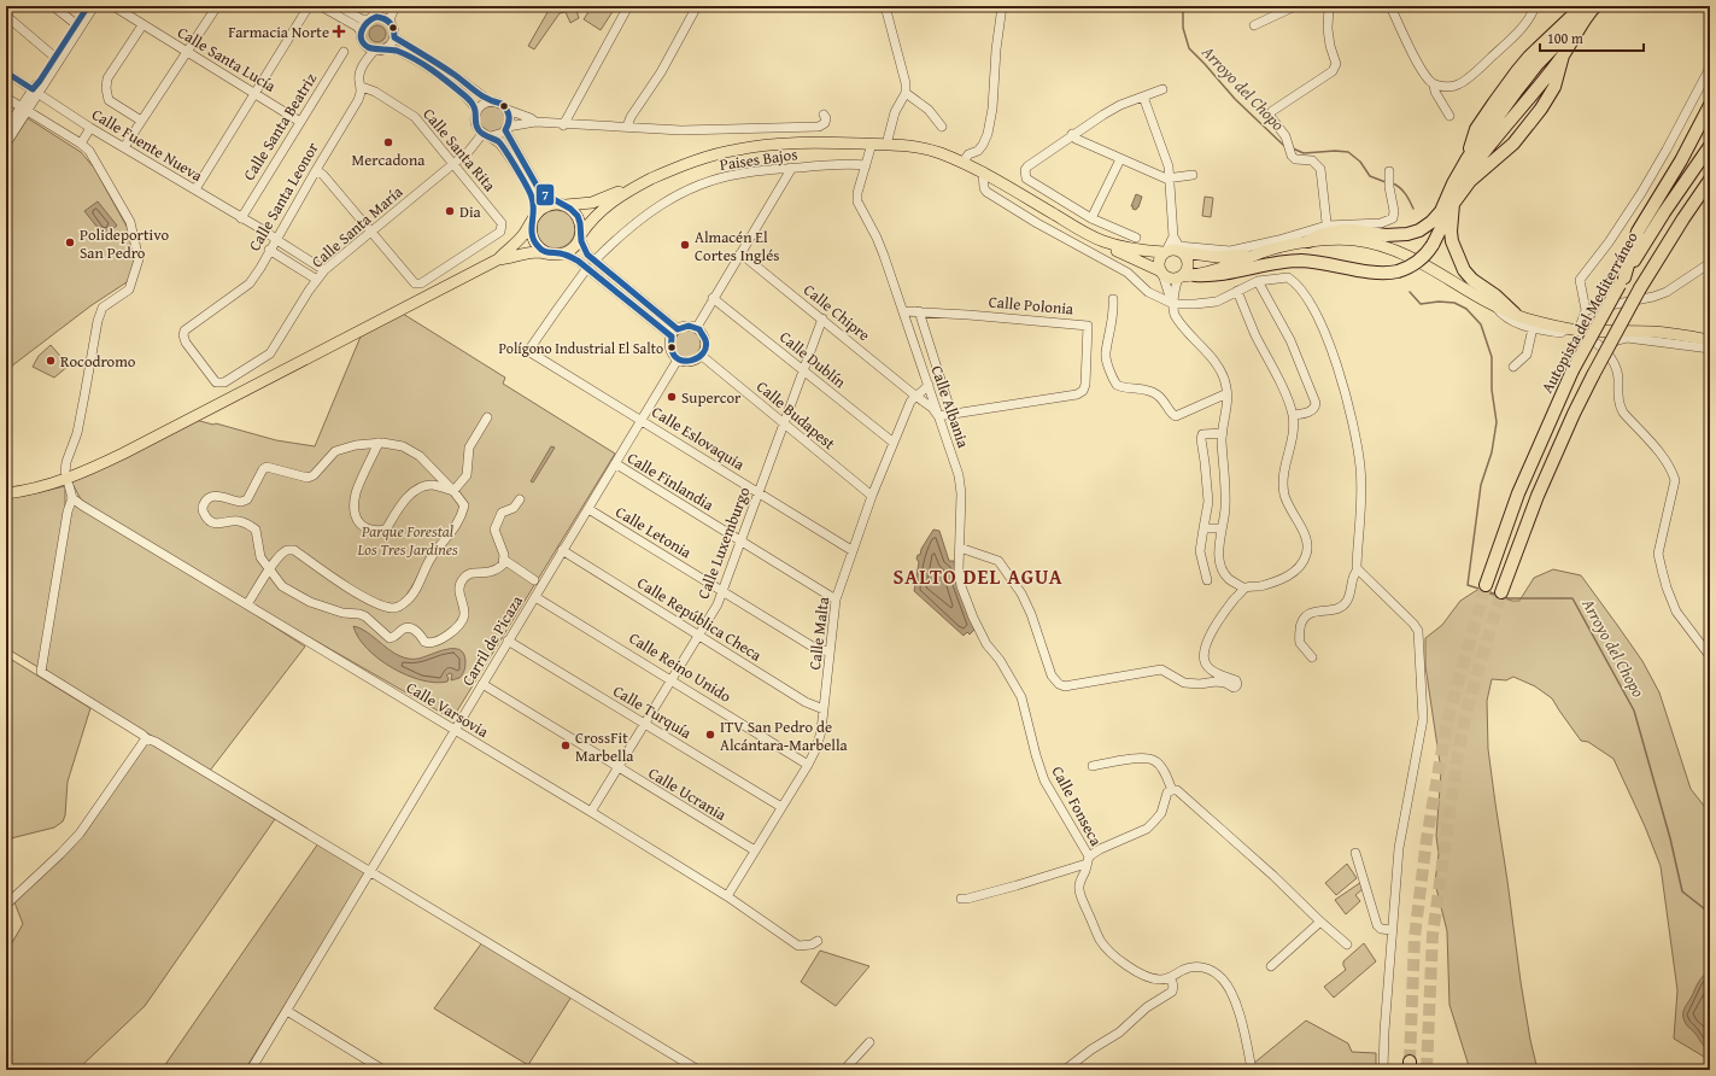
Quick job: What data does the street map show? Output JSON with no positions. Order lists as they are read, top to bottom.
{
  "streets": {
    "highway": ["Autopista del Mediterráneo"],
    "street": [
      "Calle Santa Lucía",
      "Calle Santa Beatriz",
      "Calle Fuente Nueva",
      "Calle Santa Rita",
      "Paises Bajos",
      "Calle Santa Leonor",
      "Calle Santa María",
      "Calle Polonia",
      "Calle Chipre",
      "Calle Dublín",
      "Calle Albania",
      "Calle Budapest",
      "Calle Eslovaquia",
      "Calle Finlandia",
      "Calle Letonia",
      "Calle Luxemburgo",
      "Calle República Checa",
      "Calle Malta",
      "Carril de Picaza",
      "Calle Reino Unido",
      "Calle Varsovia",
      "Calle Turquía",
      "Calle Ucrania",
      "Calle Fonseca"
    ]
  },
  "crossings": [
    ["Calle Santa Lucía", "Calle Santa Beatriz"],
    ["Calle Santa Beatriz", "Calle Fuente Nueva"],
    ["Calle Fuente Nueva", "Calle Santa Leonor"],
    ["Calle Fuente Nueva", "Calle Santa María"],
    ["Calle Santa Rita", "Calle Santa Leonor"],
    ["Calle Santa Rita", "Calle Santa María"],
    ["Paises Bajos", "Calle Albania"],
    ["Calle Santa Leonor", "Calle Santa María"],
    ["Calle Polonia", "Calle Albania"],
    ["Calle Chipre", "Calle Luxemburgo"],
    ["Calle Chipre", "Calle Malta"],
    ["Calle Dublín", "Calle Luxemburgo"],
    ["Calle Dublín", "Calle Malta"],
    ["Calle Albania", "Calle Fonseca"],
    ["Calle Budapest", "Calle Luxemburgo"],
    ["Calle Budapest", "Calle Malta"],
    ["Calle Budapest", "Carril de Picaza"],
    ["Calle Eslovaquia", "Calle Luxemburgo"],
    ["Calle Eslovaquia", "Calle Malta"],
    ["Calle Eslovaquia", "Carril de Picaza"],
    ["Calle Finlandia", "Calle Luxemburgo"],
    ["Calle Finlandia", "Calle Malta"],
    ["Calle Finlandia", "Carril de Picaza"],
    ["Calle Letonia", "Calle Luxemburgo"],
    ["Calle Letonia", "Calle Malta"],
    ["Calle Letonia", "Carril de Picaza"],
    ["Calle Luxemburgo", "Calle República Checa"],
    ["Calle Luxemburgo", "Calle Reino Unido"],
    ["Calle Luxemburgo", "Calle Varsovia"],
    ["Calle Luxemburgo", "Calle Turquía"],
    ["Calle Luxemburgo", "Calle Ucrania"],
    ["Calle República Checa", "Calle Malta"],
    ["Calle República Checa", "Carril de Picaza"],
    ["Calle Malta", "Calle Reino Unido"],
    ["Calle Malta", "Calle Varsovia"],
    ["Calle Malta", "Calle Turquía"],
    ["Calle Malta", "Calle Ucrania"],
    ["Carril de Picaza", "Calle Reino Unido"],
    ["Carril de Picaza", "Calle Varsovia"],
    ["Carril de Picaza", "Calle Turquía"],
    ["Carril de Picaza", "Calle Ucrania"]
  ],
  "districts": ["SALTO DEL AGUA"],
  "water": ["Arroyo del Chopo"],
  "parks": ["Parque Forestal Los Tres Jardines"],
  "places": {
    "health": ["Farmacia Norte"],
    "other": [
      "Mercadona",
      "Dia",
      "Polideportivo San Pedro",
      "Almacén El Cortes Inglés",
      "Polígono Industrial El Salto",
      "Rocodromo",
      "Supercor",
      "ITV San Pedro de Alcántara-Marbella",
      "CrossFit Marbella"
    ]
  },
  "lines": ["transit line 7"],
  "scale_bar": "100 m"
}
